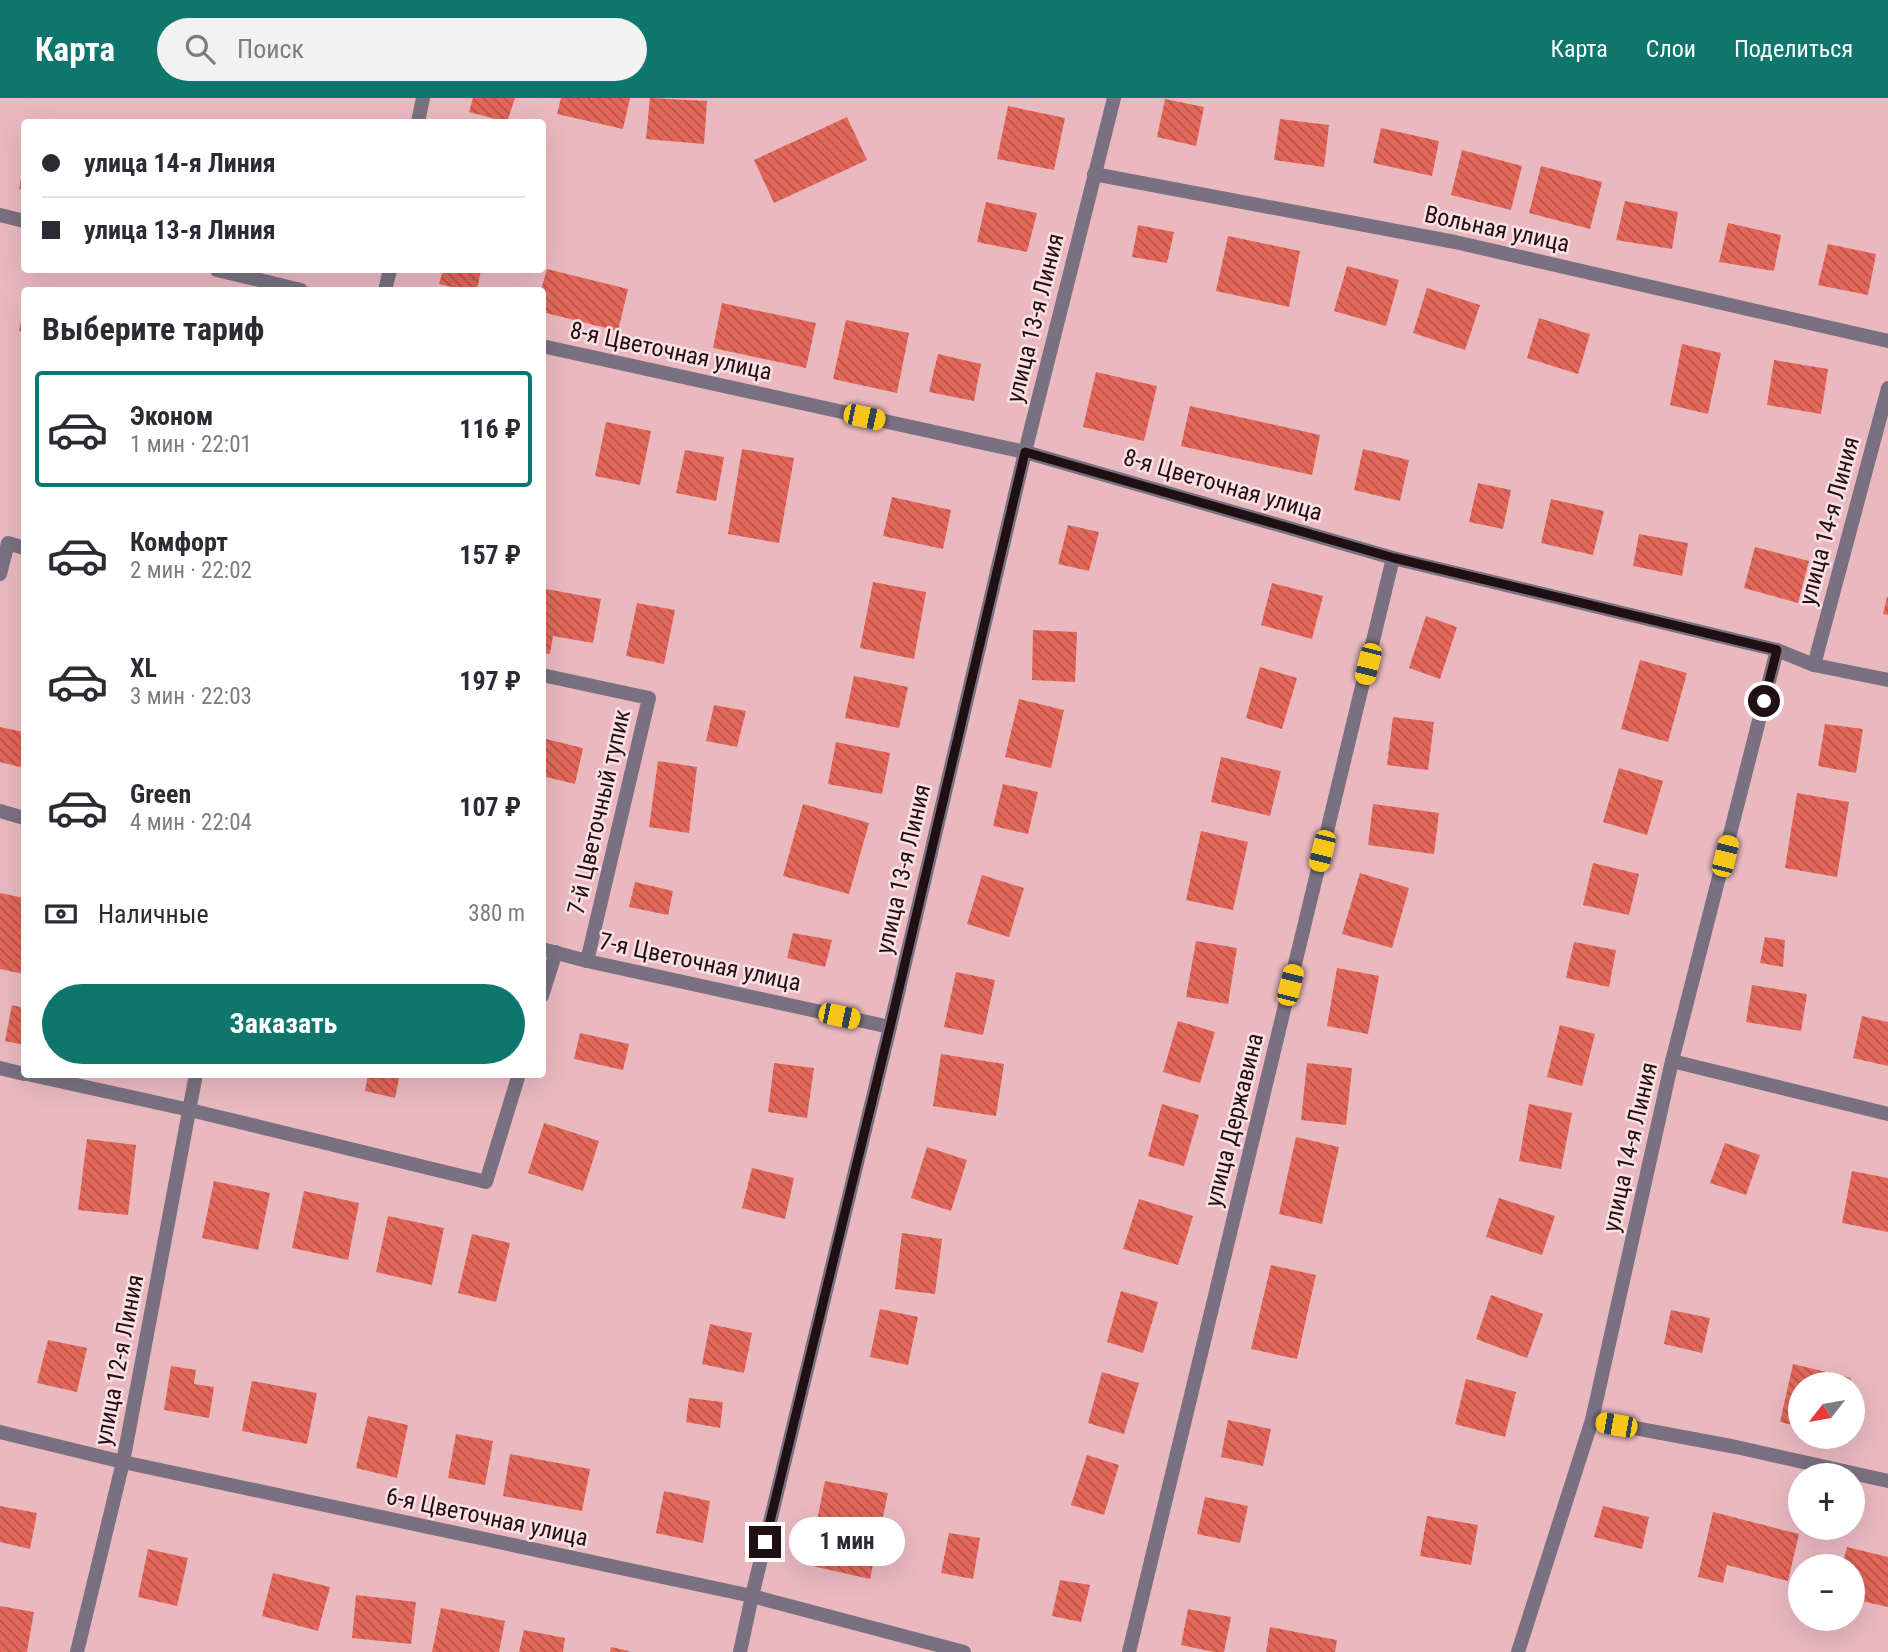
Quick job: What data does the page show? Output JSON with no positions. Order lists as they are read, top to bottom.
{
  "streets": {
    "lane": [
      "Вольная улица",
      "улица 13-я Линия",
      "8-я Цветочная улица",
      "улица 14-я Линия",
      "7-й Цветочный тупик",
      "7-я Цветочная улица",
      "улица Державина",
      "улица 12-я Линия",
      "6-я Цветочная улица"
    ]
  },
  "crossings": [
    ["Вольная улица", "улица 13-я Линия"],
    ["улица 13-я Линия", "8-я Цветочная улица"],
    ["улица 13-я Линия", "7-я Цветочная улица"],
    ["улица 13-я Линия", "6-я Цветочная улица"],
    ["8-я Цветочная улица", "улица 14-я Линия"],
    ["8-я Цветочная улица", "улица Державина"],
    ["7-й Цветочный тупик", "7-я Цветочная улица"],
    ["улица 12-я Линия", "6-я Цветочная улица"]
  ],
  "north": "bottom left",
  "page": {
    "header": "Карта",
    "search": "Поиск",
    "nav": ["Карта", "Слои", "Поделиться"],
    "banner": ["улица 14-я Линия", "улица 13-я Линия"],
    "heading": "Выберите тариф",
    "list": [
      {
        "name": "Эконом",
        "note": "1 мин · 22:01",
        "value": "116 ₽"
      },
      {
        "name": "Комфорт",
        "note": "2 мин · 22:02",
        "value": "157 ₽"
      },
      {
        "name": "XL",
        "note": "3 мин · 22:03",
        "value": "197 ₽"
      },
      {
        "name": "Green",
        "note": "4 мин · 22:04",
        "value": "107 ₽"
      }
    ],
    "pay": ["Наличные", "380 m"],
    "buttons": "Заказать",
    "map_buttons": ["+", "−"],
    "bubble": "1 мин"
  }
}
